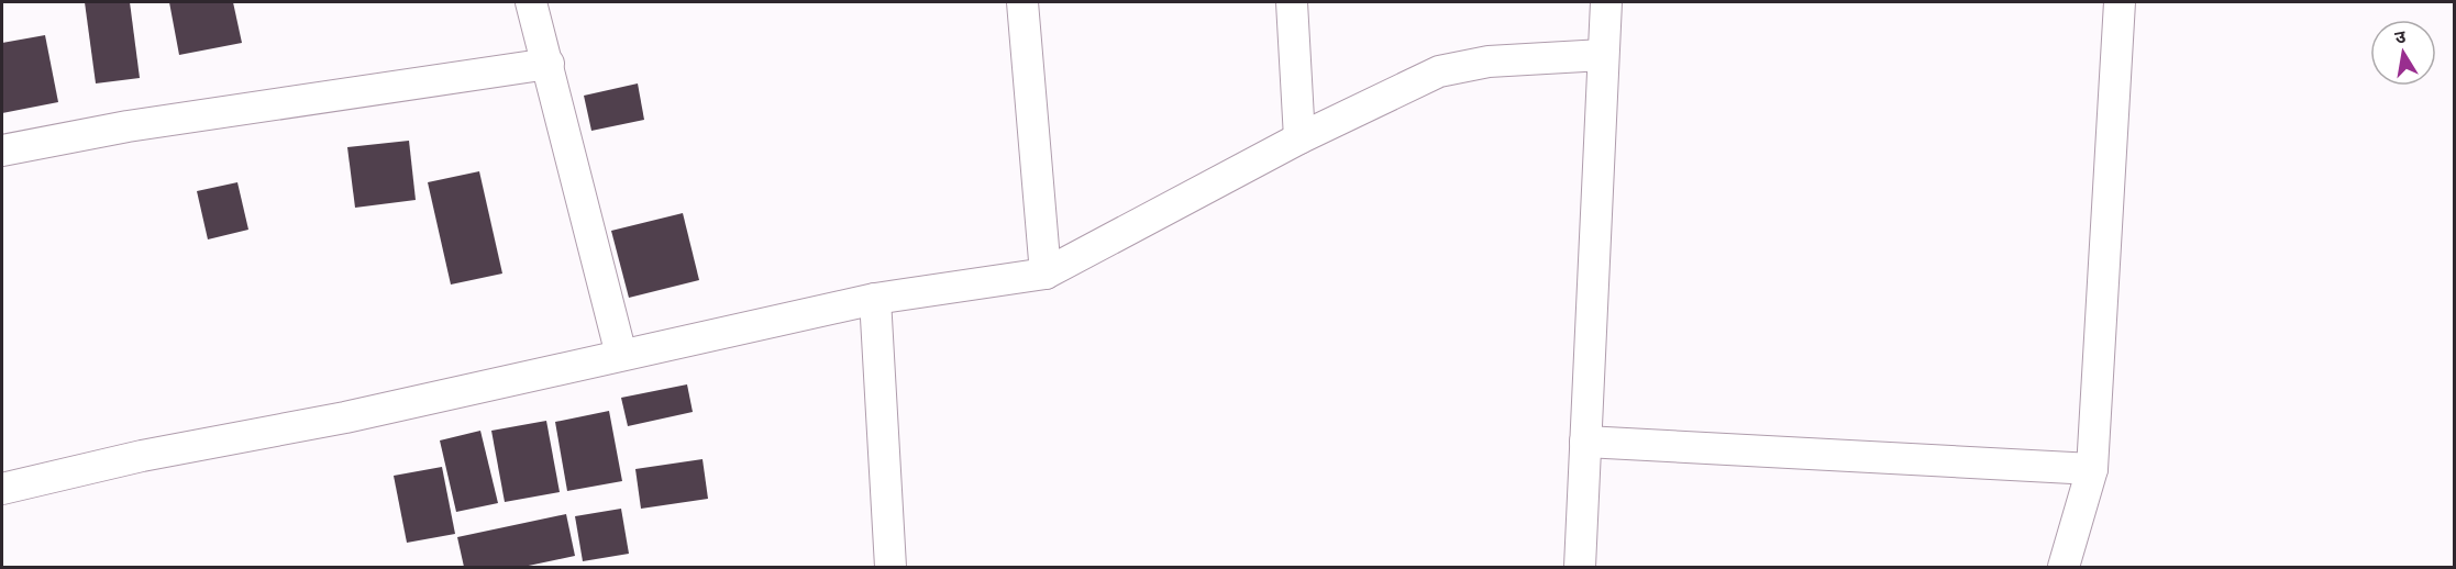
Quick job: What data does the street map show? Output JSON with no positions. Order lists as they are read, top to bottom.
{
  "north": "top"
}
